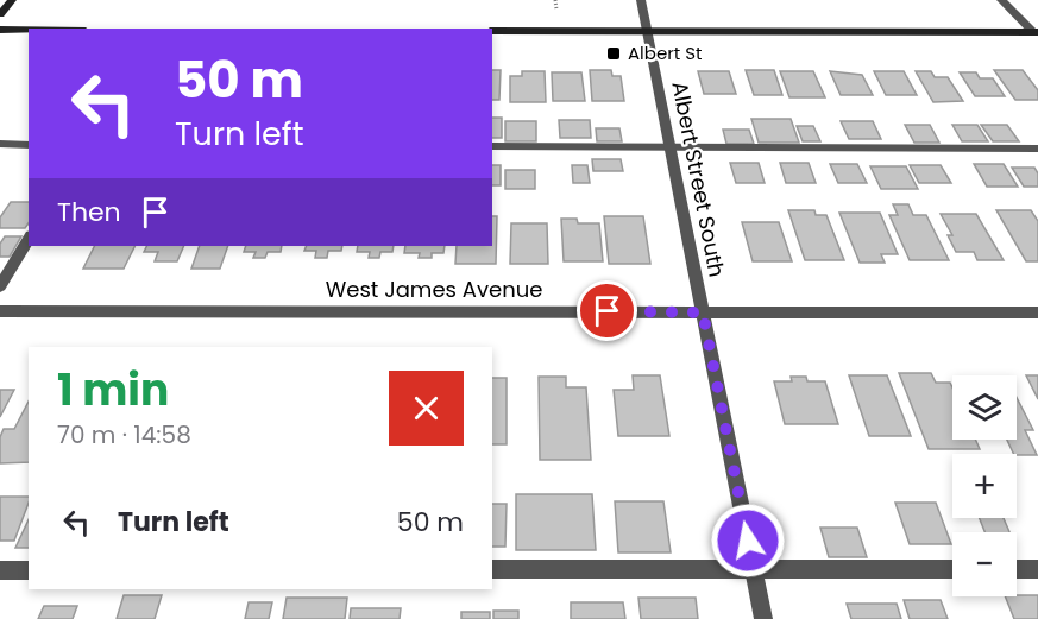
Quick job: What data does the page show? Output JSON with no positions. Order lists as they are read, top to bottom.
{
  "streets": {
    "street": ["Albert Street South", "West James Avenue"]
  },
  "crossings": [
    ["Albert Street South", "West James Avenue"]
  ],
  "places": {
    "transit": ["Albert St"]
  },
  "page": {
    "turn": ["50 m", "Turn left"],
    "then": "Then",
    "heading": ["1 min", "70 m · 14:58"],
    "map_buttons": ["+", "−"],
    "list": [
      {
        "name": "Turn left",
        "value": "50 m"
      }
    ]
  }
}
